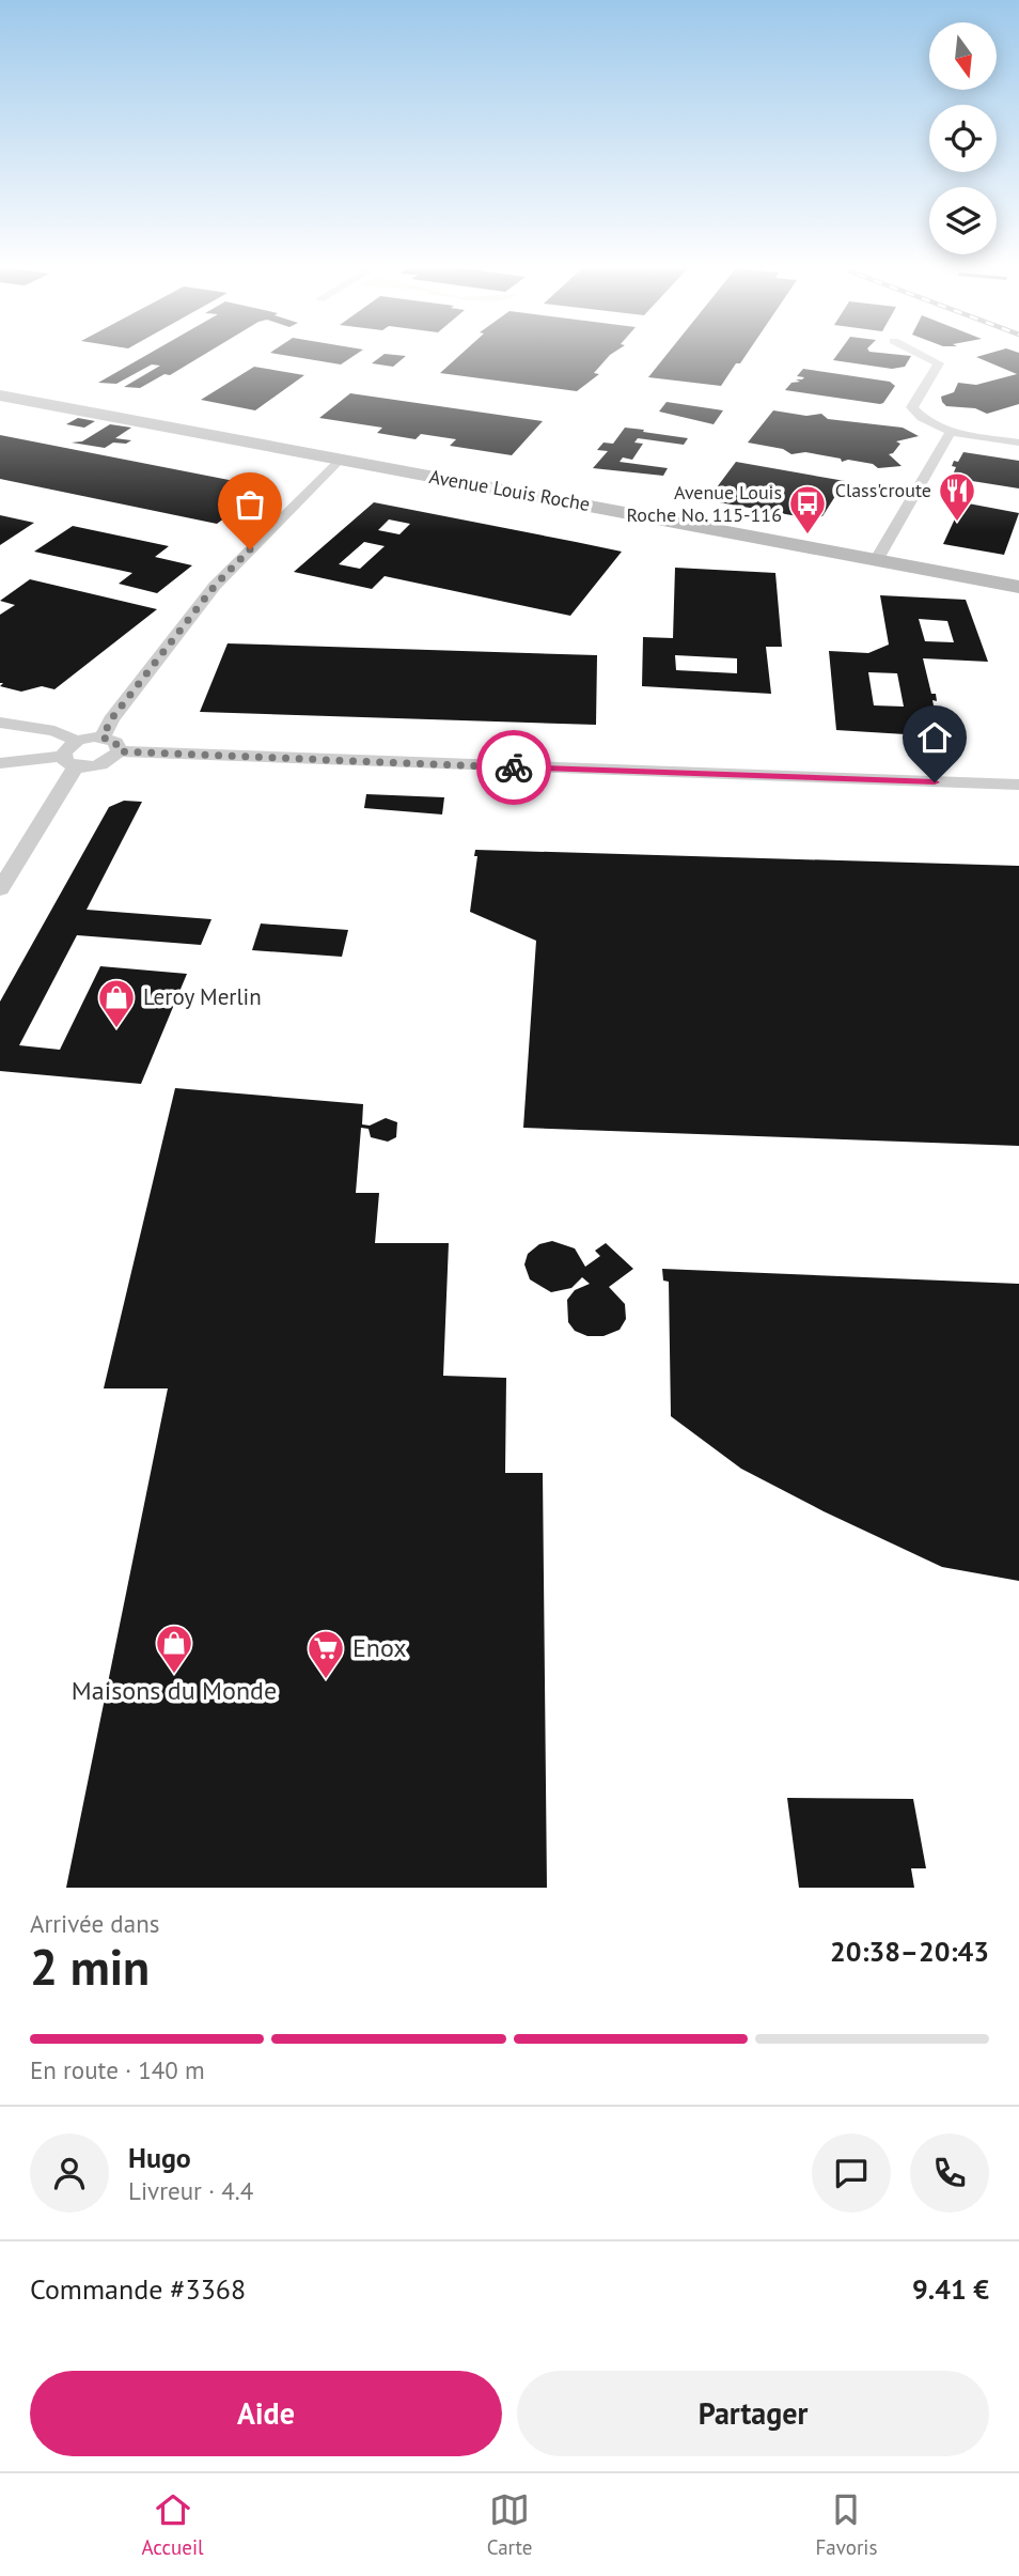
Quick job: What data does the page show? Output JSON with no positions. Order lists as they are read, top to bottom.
{
  "streets": {
    "main road": ["Avenue Louis Roche"]
  },
  "places": {
    "restaurant": ["Class'croute"],
    "bus stop": ["Avenue Louis Roche No. 115-116"],
    "shop": ["Leroy Merlin", "Maisons du Monde"],
    "supermarket": ["Enox"]
  },
  "north": "bottom",
  "page": {
    "heading": ["2 min", "Arrivée dans", "20:38–20:43"],
    "panel": [
      "Hugo",
      "Livreur · 4.4",
      "Commande #3368",
      "9.41 €"
    ],
    "bar": "En route · 140 m",
    "buttons": ["Aide", "Partager"],
    "tabs": ["Accueil", "Carte", "Favoris"]
  }
}
